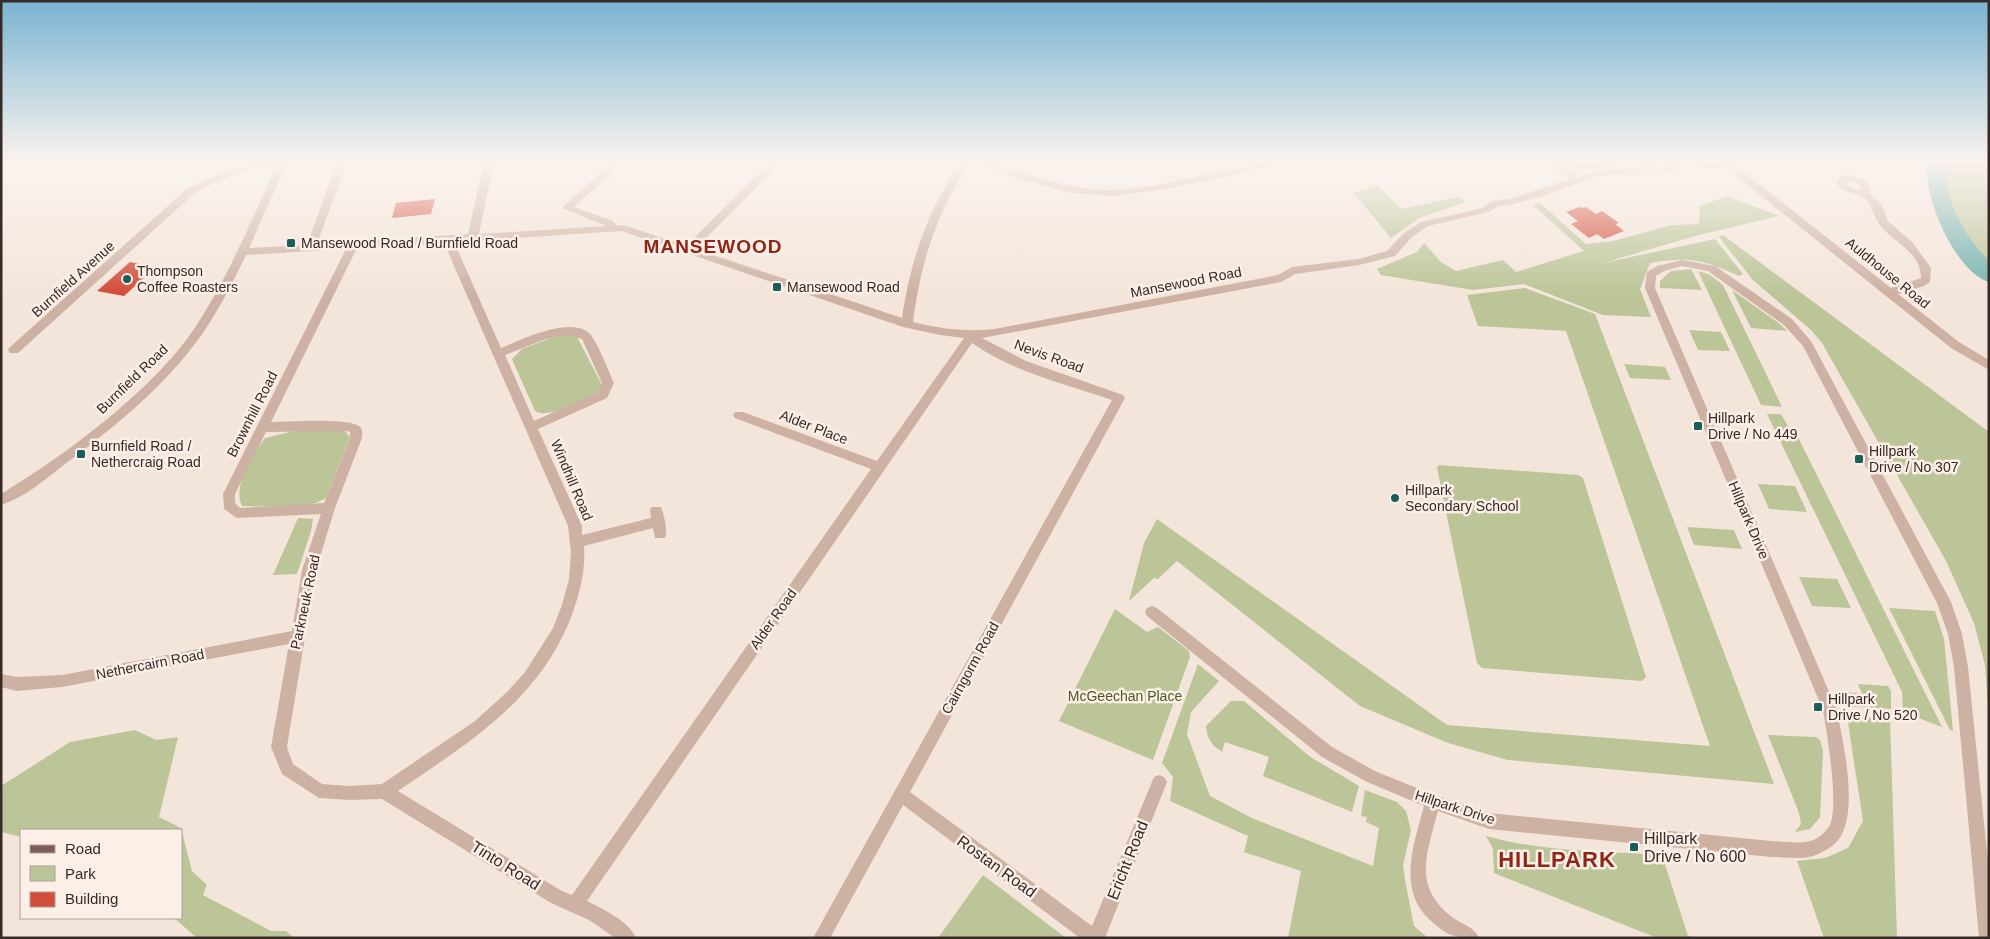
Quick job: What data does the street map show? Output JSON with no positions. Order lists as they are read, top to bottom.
{
  "streets": {
    "street": [
      "Auldhouse Road",
      "Burnfield Avenue",
      "Mansewood Road",
      "Nevis Road",
      "Burnfield Road",
      "Brownhill Road",
      "Alder Place",
      "Windhill Road",
      "Hillpark Drive",
      "Parkneuk Road",
      "Alder Road",
      "Nethercairn Road",
      "Cairngorm Road",
      "Ericht Road",
      "Tinto Road",
      "Rostan Road"
    ]
  },
  "crossings": [
    ["Mansewood Road", "Nevis Road"],
    ["Mansewood Road", "Burnfield Road"],
    ["Mansewood Road", "Brownhill Road"],
    ["Mansewood Road", "Windhill Road"],
    ["Mansewood Road", "Alder Road"],
    ["Nevis Road", "Alder Road"],
    ["Nevis Road", "Cairngorm Road"],
    ["Brownhill Road", "Parkneuk Road"],
    ["Alder Place", "Alder Road"],
    ["Windhill Road", "Parkneuk Road"],
    ["Windhill Road", "Tinto Road"],
    ["Parkneuk Road", "Nethercairn Road"],
    ["Parkneuk Road", "Tinto Road"],
    ["Alder Road", "Tinto Road"],
    ["Cairngorm Road", "Rostan Road"],
    ["Ericht Road", "Rostan Road"]
  ],
  "districts": ["MANSEWOOD", "HILLPARK"],
  "parks": ["McGeechan Place"],
  "places": {
    "transit": [
      "Mansewood Road / Burnfield Road",
      "Mansewood Road",
      "Hillpark Drive / No 449",
      "Burnfield Road / Nethercraig Road",
      "Hillpark Drive / No 307",
      "Hillpark Drive / No 520",
      "Hillpark Drive / No 600"
    ],
    "other": ["Thompson Coffee Roasters", "Hillpark Secondary School"]
  },
  "legend": ["Road", "Park", "Building"]
}
